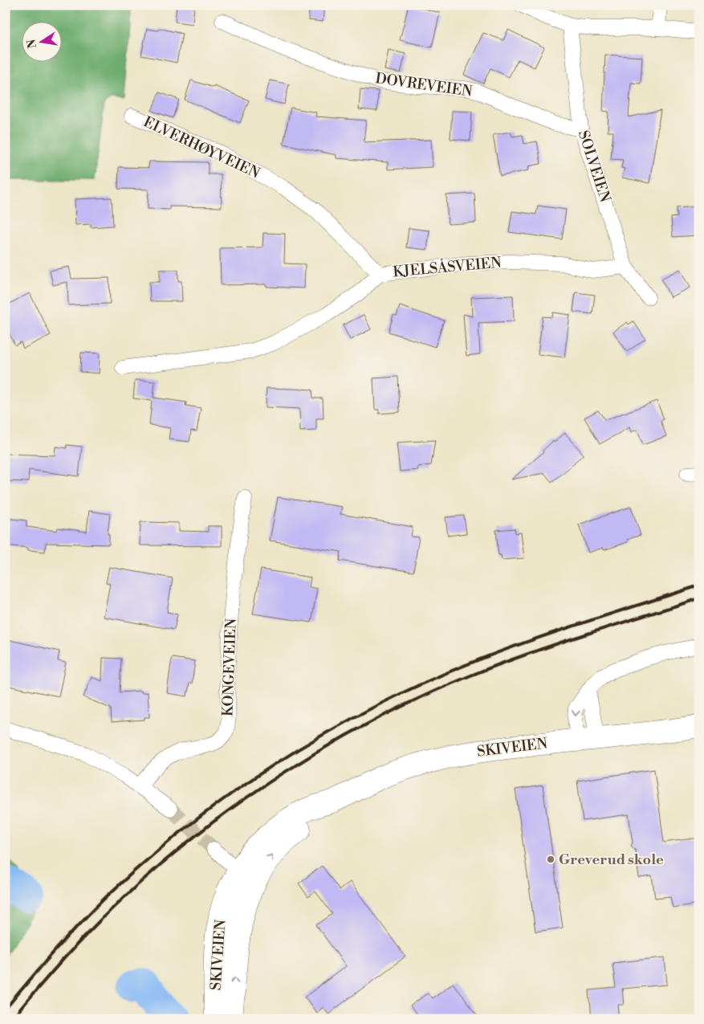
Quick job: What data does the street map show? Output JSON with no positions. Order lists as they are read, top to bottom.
{
  "streets": {
    "main road": ["SKIVEIEN"],
    "street": [
      "DOVREVEIEN",
      "ELVERHØYVEIEN",
      "SOLVEIEN",
      "KJELSÅSVEIEN",
      "KONGEVEIEN"
    ]
  },
  "crossings": [
    ["DOVREVEIEN", "SOLVEIEN"],
    ["ELVERHØYVEIEN", "KJELSÅSVEIEN"],
    ["SOLVEIEN", "KJELSÅSVEIEN"]
  ],
  "places": ["Greverud skole"],
  "north": "left"
}
